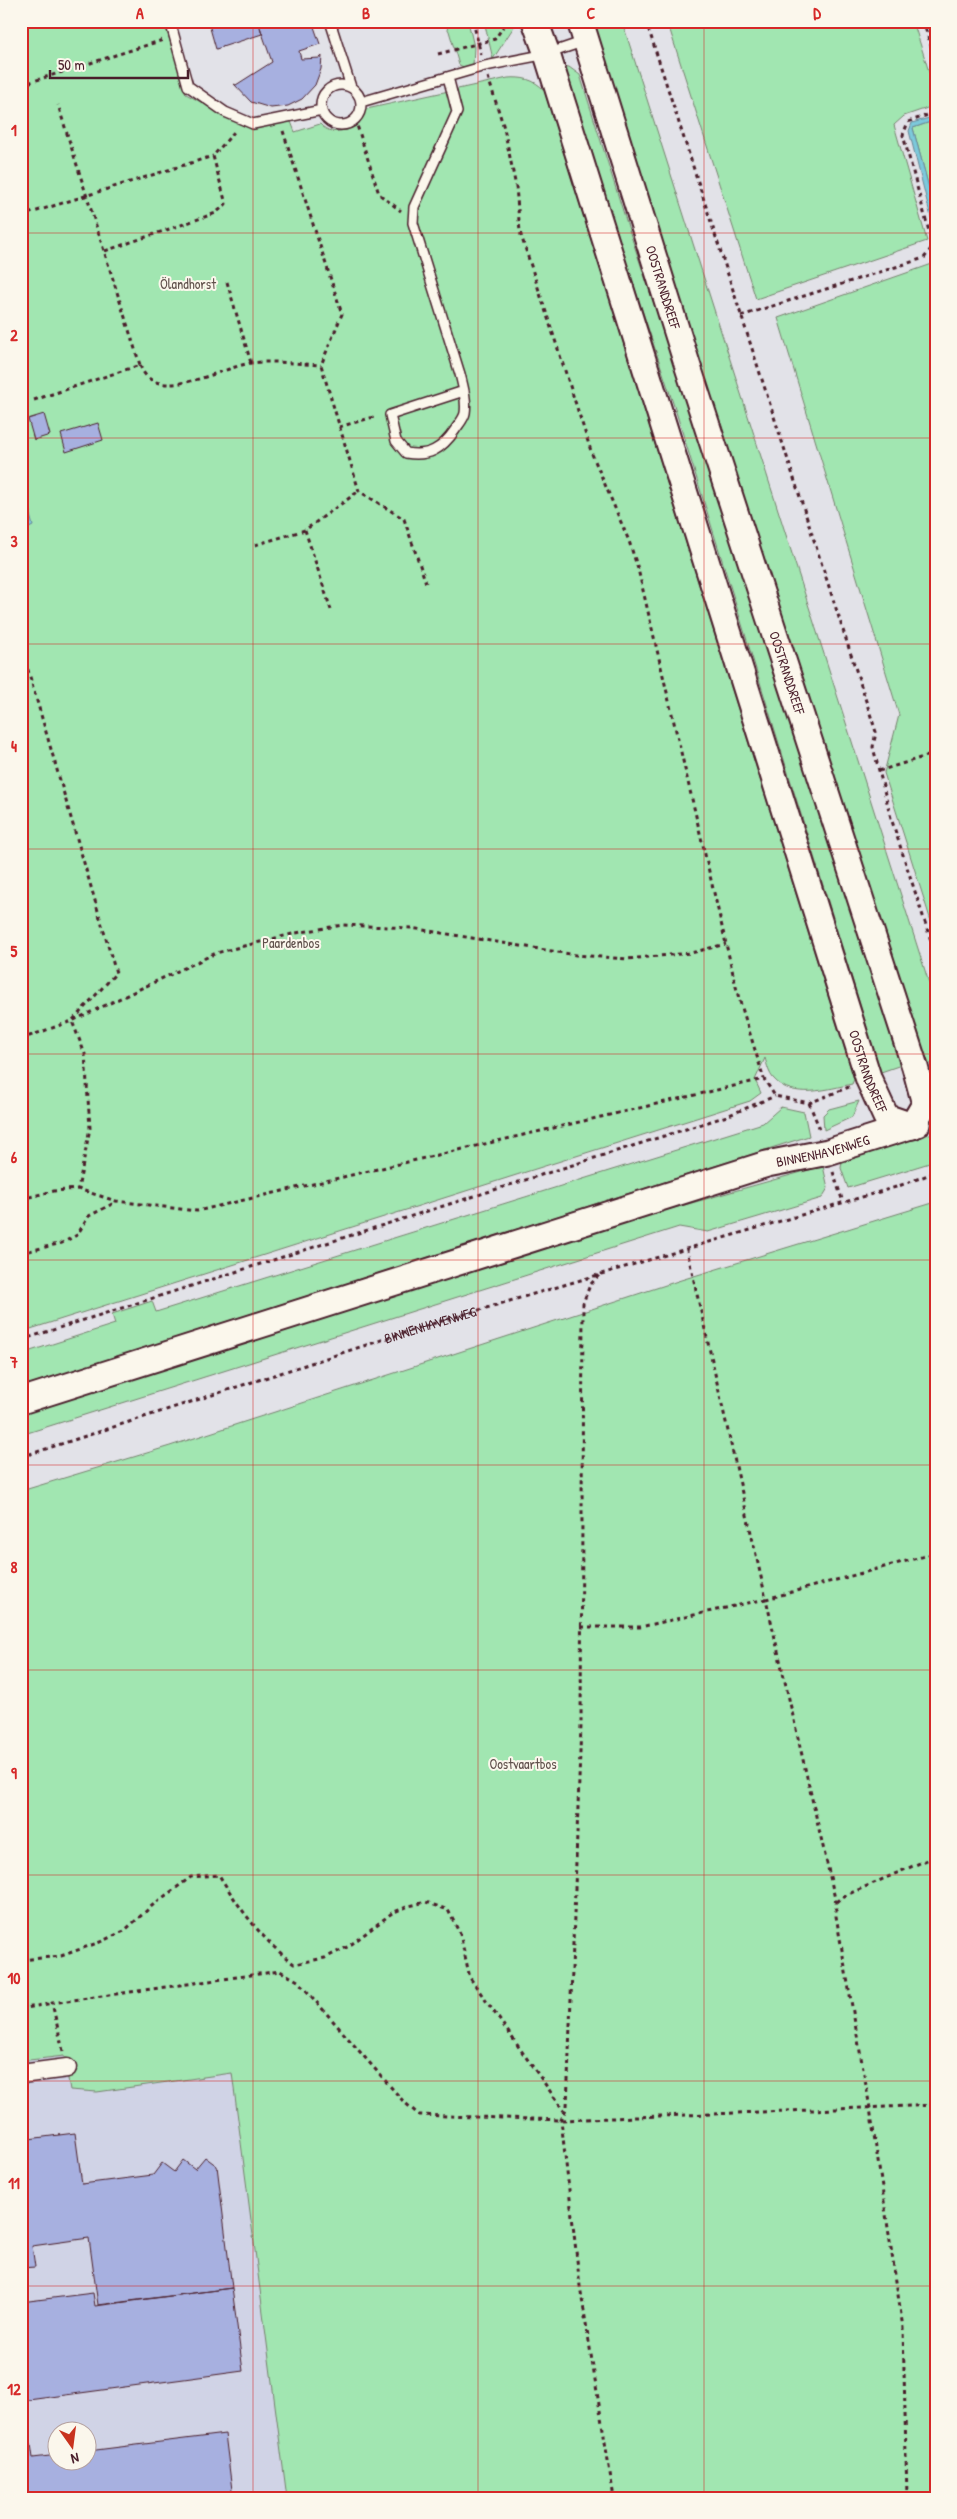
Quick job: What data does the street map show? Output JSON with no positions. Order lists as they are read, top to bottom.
{
  "streets": {
    "main road": ["OOSTRANDDREEF", "BINNENHAVENWEG"]
  },
  "crossings": [
    ["OOSTRANDDREEF", "BINNENHAVENWEG"]
  ],
  "parks": ["Ölandhorst", "Paardenbos", "Oostvaartbos"],
  "scale_bar": "50 m",
  "north": "bottom",
  "grid": {
    "columns": [
      "A",
      "B",
      "C",
      "D"
    ],
    "rows": [
      "1",
      "2",
      "3",
      "4",
      "5",
      "6",
      "7",
      "8",
      "9",
      "10",
      "11",
      "12"
    ]
  }
}
